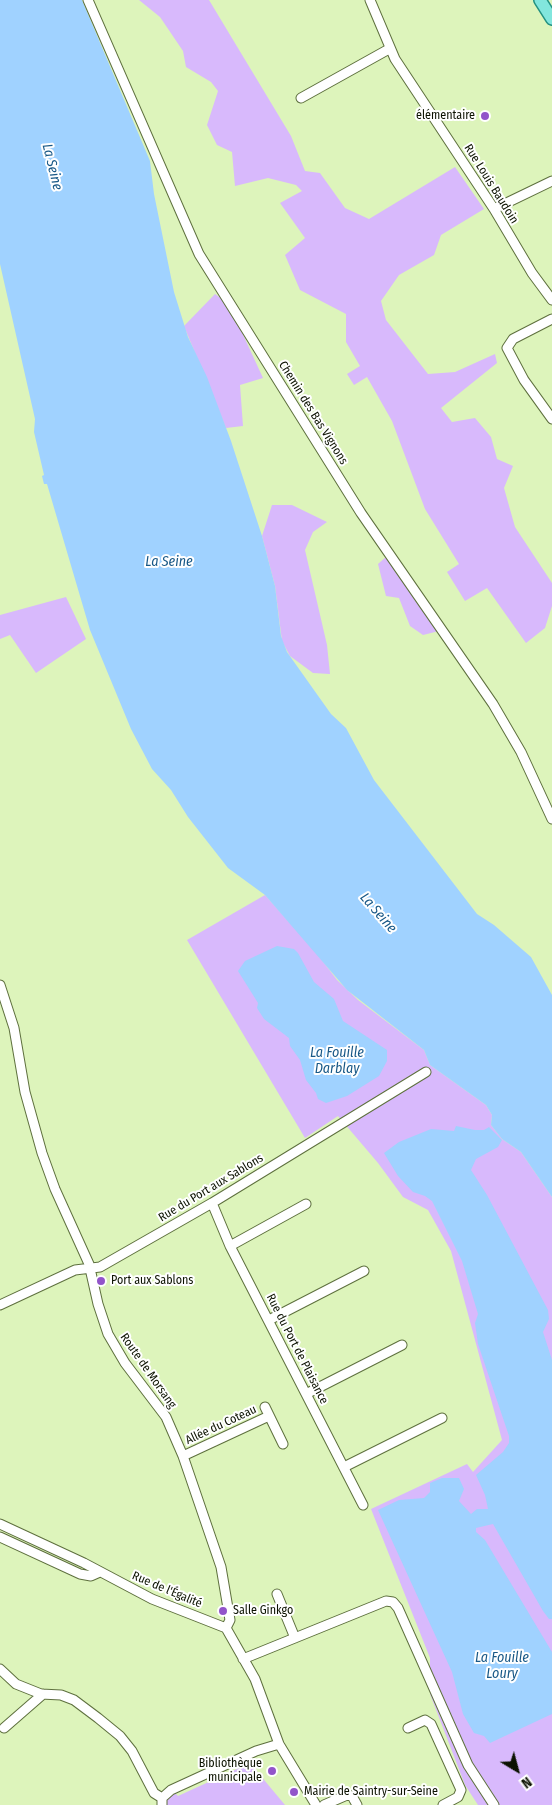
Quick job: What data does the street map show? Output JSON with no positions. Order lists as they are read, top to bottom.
{
  "streets": {
    "street": [
      "Rue Louis Baudoin",
      "Chemin des Bas Vignons",
      "Rue du Port aux Sablons",
      "Rue du Port de Plaisance",
      "Route de Morsang",
      "Allée du Coteau",
      "Rue de l'Égalité"
    ]
  },
  "crossings": [
    ["Rue du Port aux Sablons", "Rue du Port de Plaisance"],
    ["Rue du Port aux Sablons", "Route de Morsang"],
    ["Route de Morsang", "Allée du Coteau"],
    ["Route de Morsang", "Rue de l'Égalité"]
  ],
  "water": ["La Seine", "La Fouille Darblay", "La Fouille Loury"],
  "places": [
    "élémentaire",
    "Port aux Sablons",
    "Salle Ginkgo",
    "Bibliothèque municipale",
    "Mairie de Saintry-sur-Seine"
  ],
  "north": "bottom right"
}
